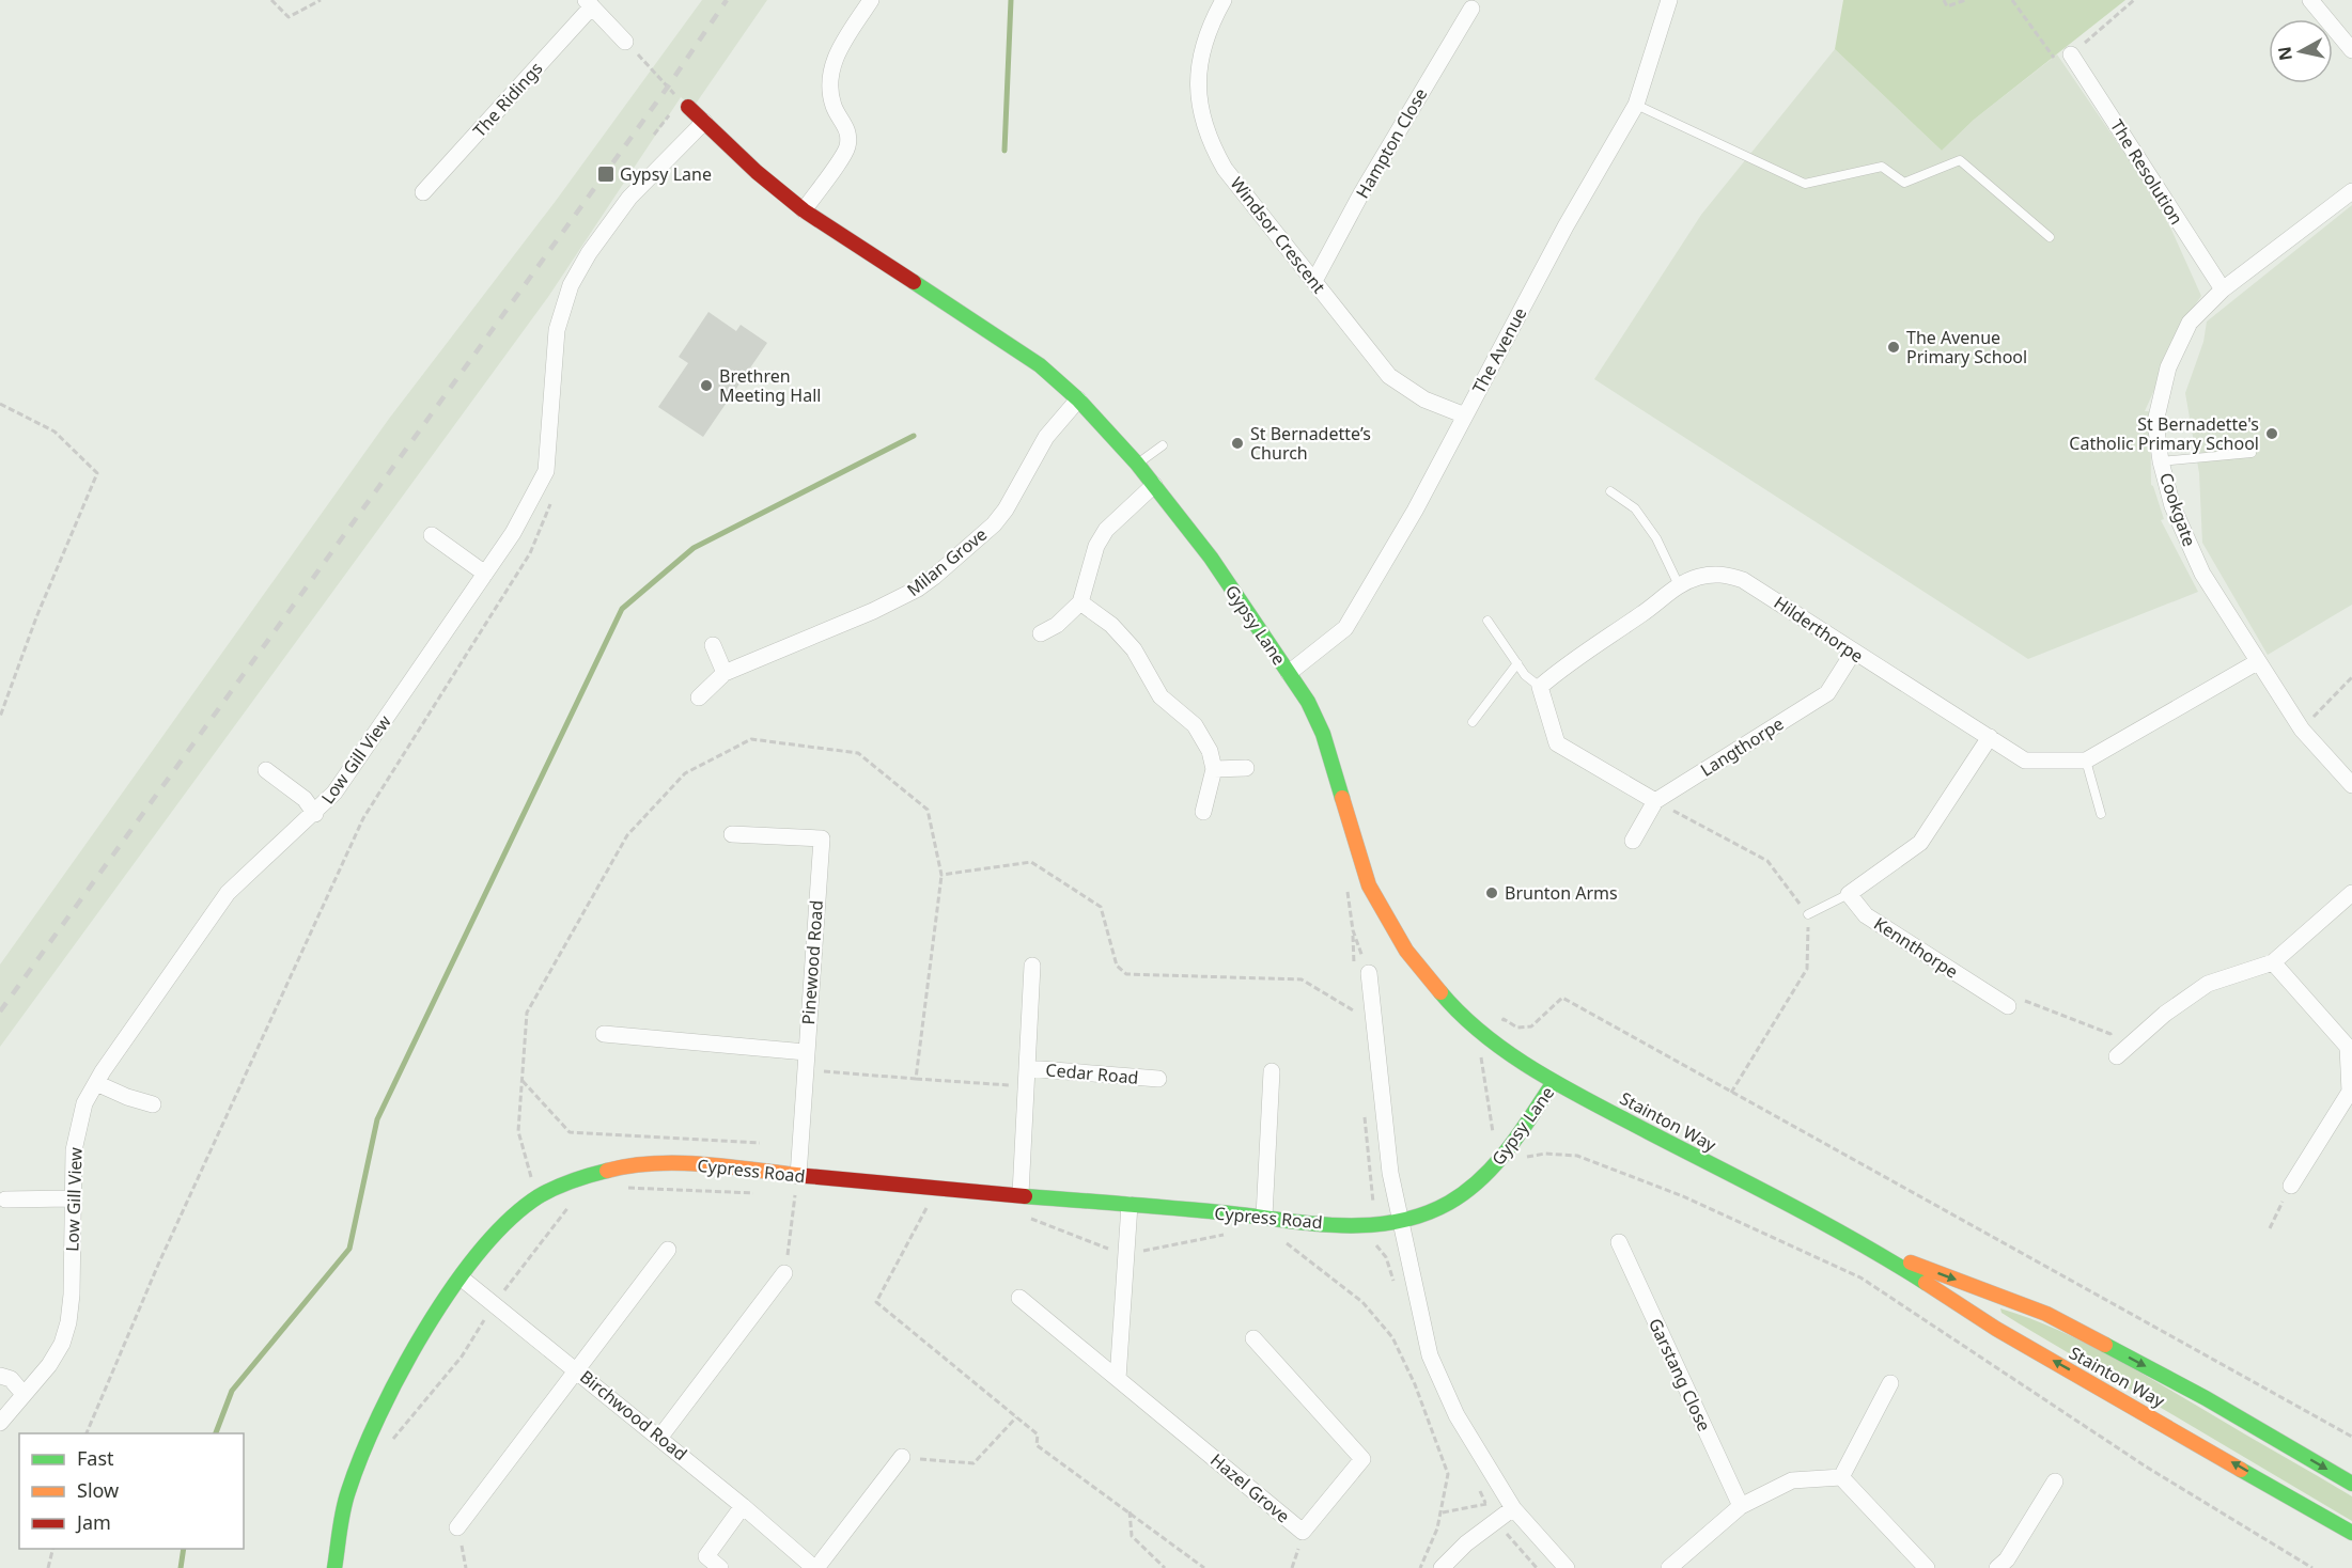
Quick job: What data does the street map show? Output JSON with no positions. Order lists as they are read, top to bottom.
{
  "streets": {
    "street": [
      "The Ridings",
      "Hampton Close",
      "The Resolution",
      "Windsor Crescent",
      "The Avenue",
      "Cookgate",
      "Milan Grove",
      "Gypsy Lane",
      "Hilderthorpe",
      "Langthorpe",
      "Low Gill View",
      "Kennthorpe",
      "Pinewood Road",
      "Cedar Road",
      "Stainton Way",
      "Cypress Road",
      "Garstang Close",
      "Birchwood Road",
      "Hazel Grove"
    ]
  },
  "crossings": [
    ["Hampton Close", "Windsor Crescent"],
    ["The Resolution", "Cookgate"],
    ["Windsor Crescent", "The Avenue"],
    ["The Avenue", "Gypsy Lane"],
    ["Cookgate", "Hilderthorpe"],
    ["Milan Grove", "Gypsy Lane"],
    ["Gypsy Lane", "Low Gill View"],
    ["Gypsy Lane", "Stainton Way"],
    ["Gypsy Lane", "Cypress Road"],
    ["Hilderthorpe", "Langthorpe"],
    ["Pinewood Road", "Cypress Road"],
    ["Cedar Road", "Cypress Road"],
    ["Cypress Road", "Birchwood Road"]
  ],
  "places": {
    "transit": ["Gypsy Lane"],
    "other": [
      "The Avenue Primary School",
      "Brethren Meeting Hall",
      "St Bernadette's Catholic Primary School",
      "St Bernadette’s Church",
      "Brunton Arms"
    ]
  },
  "legend": ["Fast", "Slow", "Jam"],
  "north": "left"
}
